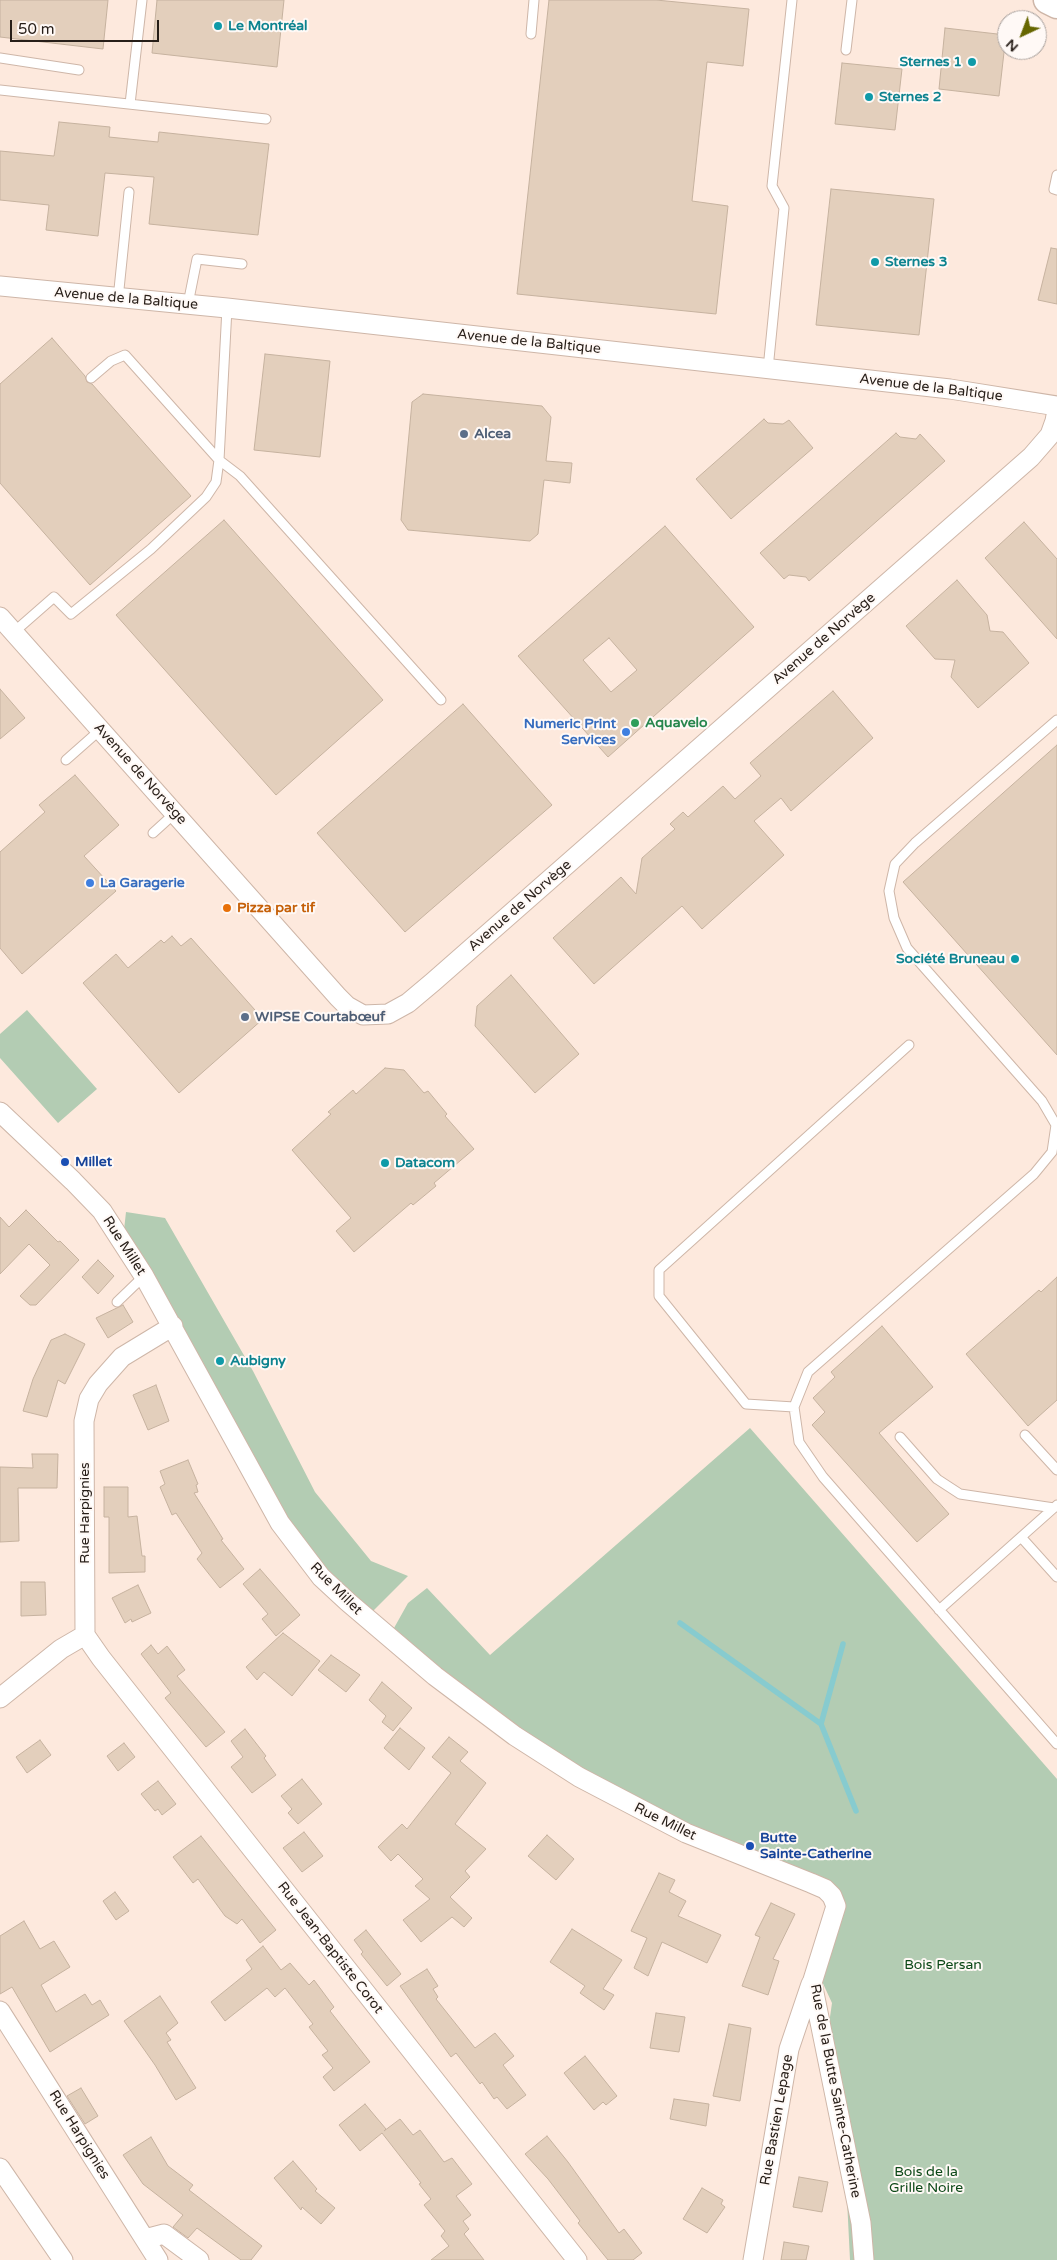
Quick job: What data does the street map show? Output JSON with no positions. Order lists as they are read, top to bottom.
{
  "streets": {
    "street": [
      "Avenue de la Baltique",
      "Avenue de Norvège",
      "Rue Millet",
      "Rue Harpignies",
      "Rue Jean-Baptiste Corot",
      "Rue de la Butte Sainte-Catherine",
      "Rue Bastien Lepage"
    ]
  },
  "crossings": [
    ["Rue Millet", "Rue Harpignies"],
    ["Rue Millet", "Rue de la Butte Sainte-Catherine"],
    ["Rue Harpignies", "Rue Jean-Baptiste Corot"],
    ["Rue de la Butte Sainte-Catherine", "Rue Bastien Lepage"]
  ],
  "parks": ["Bois Persan", "Bois de la Grille Noire"],
  "places": [
    "Le Montréal",
    "Sternes 1",
    "Sternes 2",
    "Sternes 3",
    "Alcea",
    "Aquavelo",
    "Numeric Print Services",
    "La Garagerie",
    "Pizza par tif",
    "Société Bruneau",
    "WIPSE Courtabœuf",
    "Millet",
    "Datacom",
    "Aubigny",
    "Butte Sainte-Catherine"
  ],
  "scale_bar": "50 m",
  "north": "bottom left"
}
